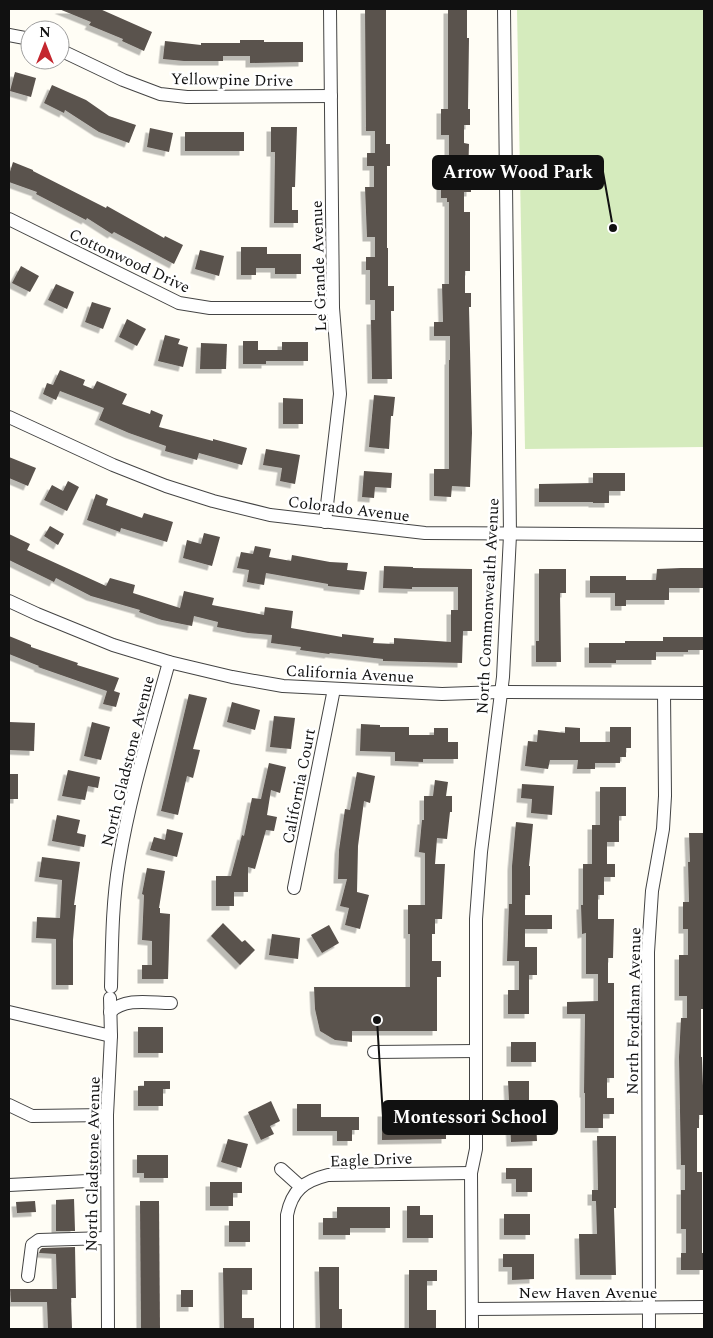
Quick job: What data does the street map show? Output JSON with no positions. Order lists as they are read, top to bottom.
{
  "streets": {
    "street": [
      "Yellowpine Drive",
      "Cottonwood Drive",
      "Le Grande Avenue",
      "Colorado Avenue",
      "North Commonwealth Avenue",
      "California Avenue",
      "North Gladstone Avenue",
      "California Court",
      "North Fordham Avenue",
      "Eagle Drive",
      "New Haven Avenue"
    ]
  },
  "crossings": [
    ["Yellowpine Drive", "Le Grande Avenue"],
    ["Cottonwood Drive", "Le Grande Avenue"],
    ["Le Grande Avenue", "Colorado Avenue"],
    ["Colorado Avenue", "North Commonwealth Avenue"],
    ["North Commonwealth Avenue", "California Avenue"],
    ["North Commonwealth Avenue", "Eagle Drive"],
    ["North Commonwealth Avenue", "New Haven Avenue"],
    ["California Avenue", "North Gladstone Avenue"],
    ["California Avenue", "California Court"],
    ["California Avenue", "North Fordham Avenue"],
    ["North Fordham Avenue", "New Haven Avenue"]
  ],
  "places": ["Arrow Wood Park", "Montessori School"],
  "north": "top"
}
